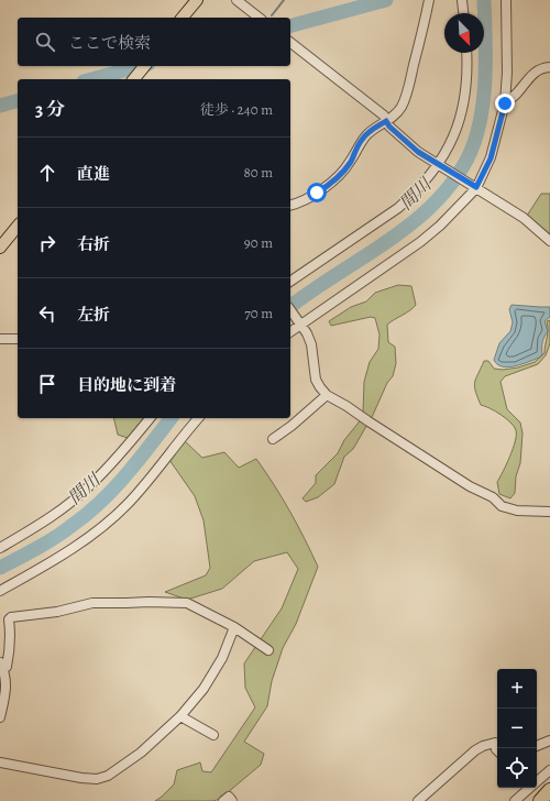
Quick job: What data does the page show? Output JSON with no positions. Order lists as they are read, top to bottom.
{
  "water": ["間川"],
  "north": "bottom right",
  "page": {
    "search": "ここで検索",
    "heading": ["3 分", "徒歩 · 240 m"],
    "list": [
      ["直進", "80 m"],
      ["右折", "90 m"],
      ["左折", "70 m"],
      "目的地に到着"
    ],
    "map_buttons": ["+", "−"]
  }
}
